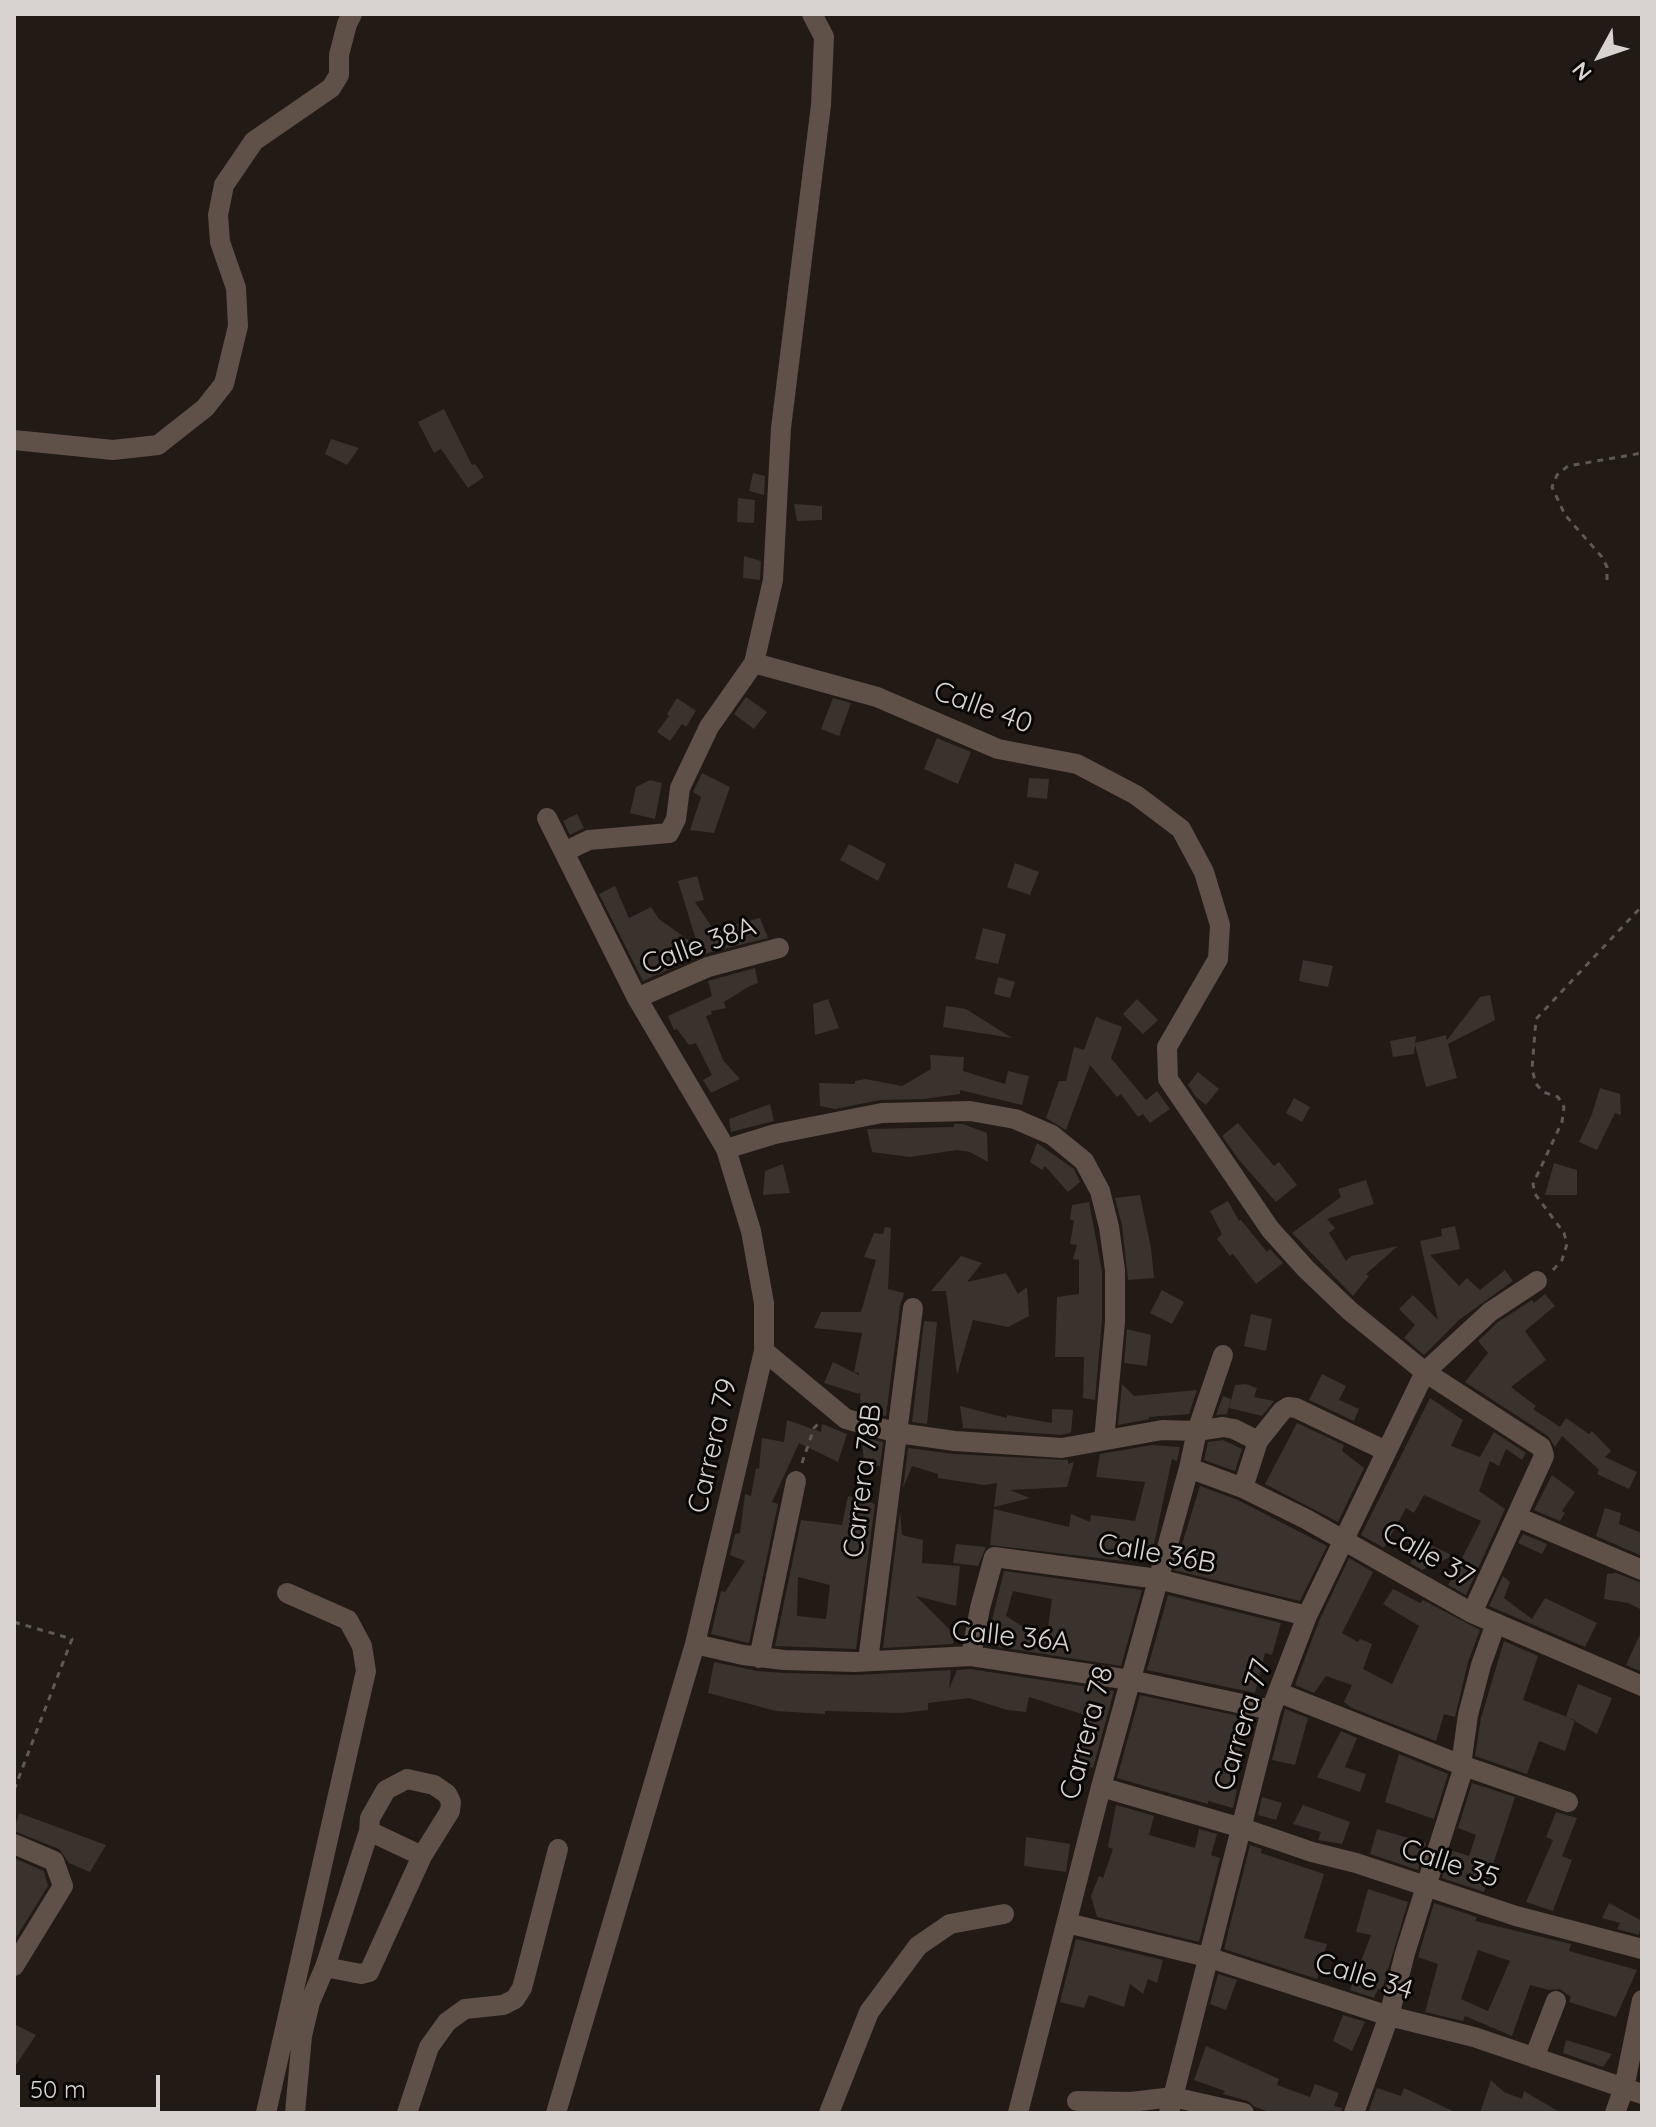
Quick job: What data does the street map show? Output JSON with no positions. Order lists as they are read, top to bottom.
{
  "streets": {
    "street": [
      "Calle 40",
      "Calle 38A",
      "Carrera 79",
      "Carrera 78B",
      "Calle 36B",
      "Calle 37",
      "Calle 36A",
      "Carrera 77",
      "Carrera 78",
      "Calle 35",
      "Calle 34"
    ]
  },
  "crossings": [
    ["Calle 40", "Carrera 77"],
    ["Calle 38A", "Carrera 79"],
    ["Carrera 79", "Calle 36A"],
    ["Carrera 78B", "Calle 36A"],
    ["Calle 36B", "Calle 36A"],
    ["Calle 36B", "Carrera 77"],
    ["Calle 36B", "Carrera 78"],
    ["Calle 37", "Carrera 77"],
    ["Calle 37", "Carrera 78"],
    ["Calle 36A", "Carrera 77"],
    ["Calle 36A", "Carrera 78"],
    ["Carrera 77", "Calle 35"],
    ["Carrera 77", "Calle 34"],
    ["Carrera 78", "Calle 35"],
    ["Carrera 78", "Calle 34"]
  ],
  "scale_bar": "50 m",
  "north": "bottom left"
}
